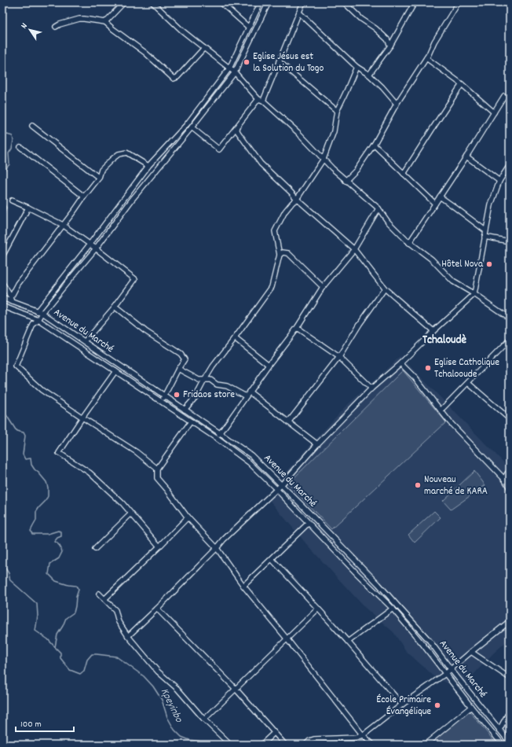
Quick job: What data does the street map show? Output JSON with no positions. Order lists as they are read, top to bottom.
{
  "streets": {
    "street": ["Avenue du Marché"]
  },
  "districts": ["Tchaloudè"],
  "water": ["Kpeyinbo"],
  "places": [
    "Eglise Jésus est la Solution du Togo",
    "Hôtel Nova",
    "Eglise Catholique Tchalooude",
    "Fridaos store",
    "Nouveau marché de KARA",
    "École Primaire Évangélique"
  ],
  "scale_bar": "100 m",
  "north": "top left"
}
